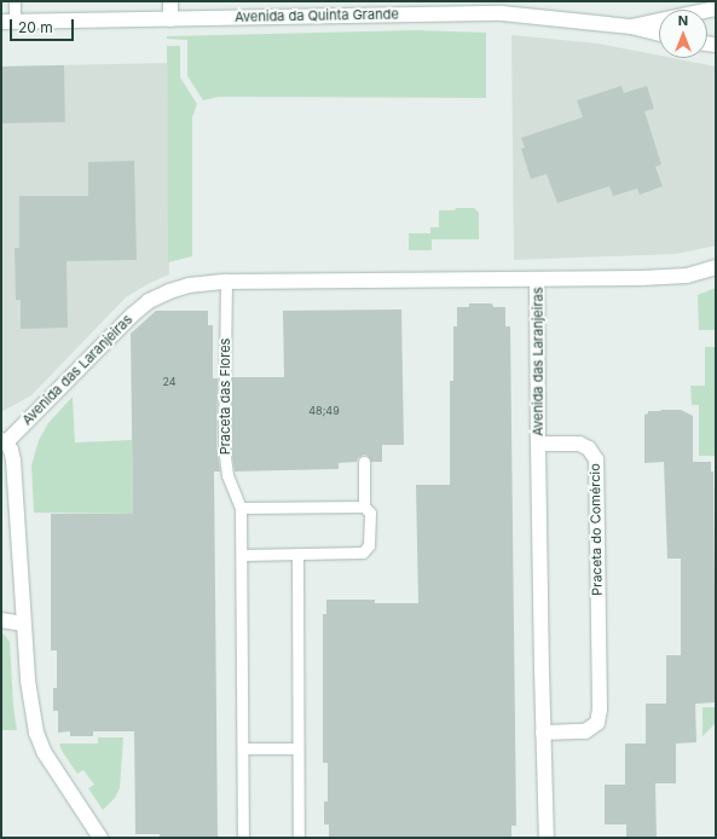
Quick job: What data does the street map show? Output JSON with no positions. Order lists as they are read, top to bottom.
{
  "streets": {
    "street": ["Avenida da Quinta Grande", "Avenida das Laranjeiras", "Praceta do Comércio"],
    "lane": ["Praceta das Flores"]
  },
  "crossings": [
    ["Avenida das Laranjeiras", "Praceta das Flores"],
    ["Avenida das Laranjeiras", "Praceta do Comércio"]
  ],
  "house_numbers": ["24", "48;49"],
  "scale_bar": "20 m",
  "north": "top"
}
